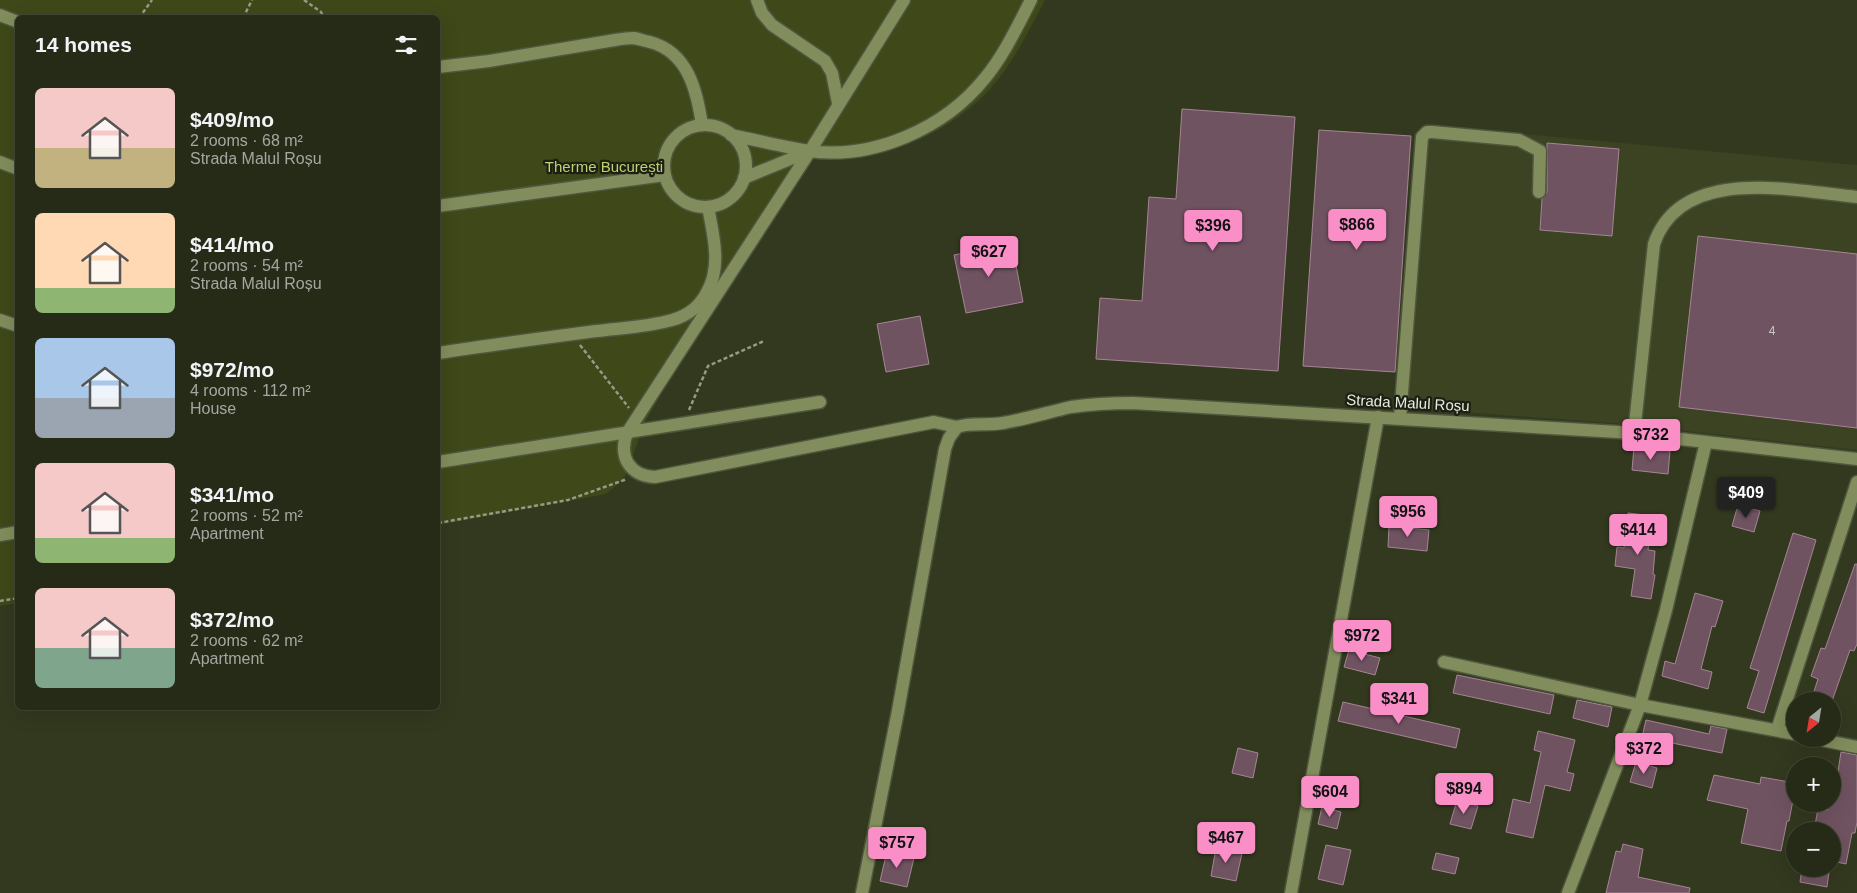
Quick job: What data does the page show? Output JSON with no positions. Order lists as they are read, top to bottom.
{
  "streets": {
    "street": ["Strada Malul Roșu"]
  },
  "parks": ["Therme București"],
  "house_numbers": ["4"],
  "north": "bottom left",
  "page": {
    "heading": "14 homes",
    "list": [
      {
        "name": "$409/mo",
        "note": "2 rooms · 68 m² · Strada Malul Roșu"
      },
      {
        "name": "$414/mo",
        "note": "2 rooms · 54 m² · Strada Malul Roșu"
      },
      {
        "name": "$972/mo",
        "note": "4 rooms · 112 m² · House"
      },
      {
        "name": "$341/mo",
        "note": "2 rooms · 52 m² · Apartment"
      },
      {
        "name": "$372/mo",
        "note": "2 rooms · 62 m² · Apartment"
      }
    ],
    "price": [
      "$866",
      "$396",
      "$627",
      "$732",
      "$409",
      "$956",
      "$414",
      "$972",
      "$341",
      "$372",
      "$894",
      "$604",
      "$467",
      "$757"
    ],
    "map_buttons": ["+", "−"]
  }
}
